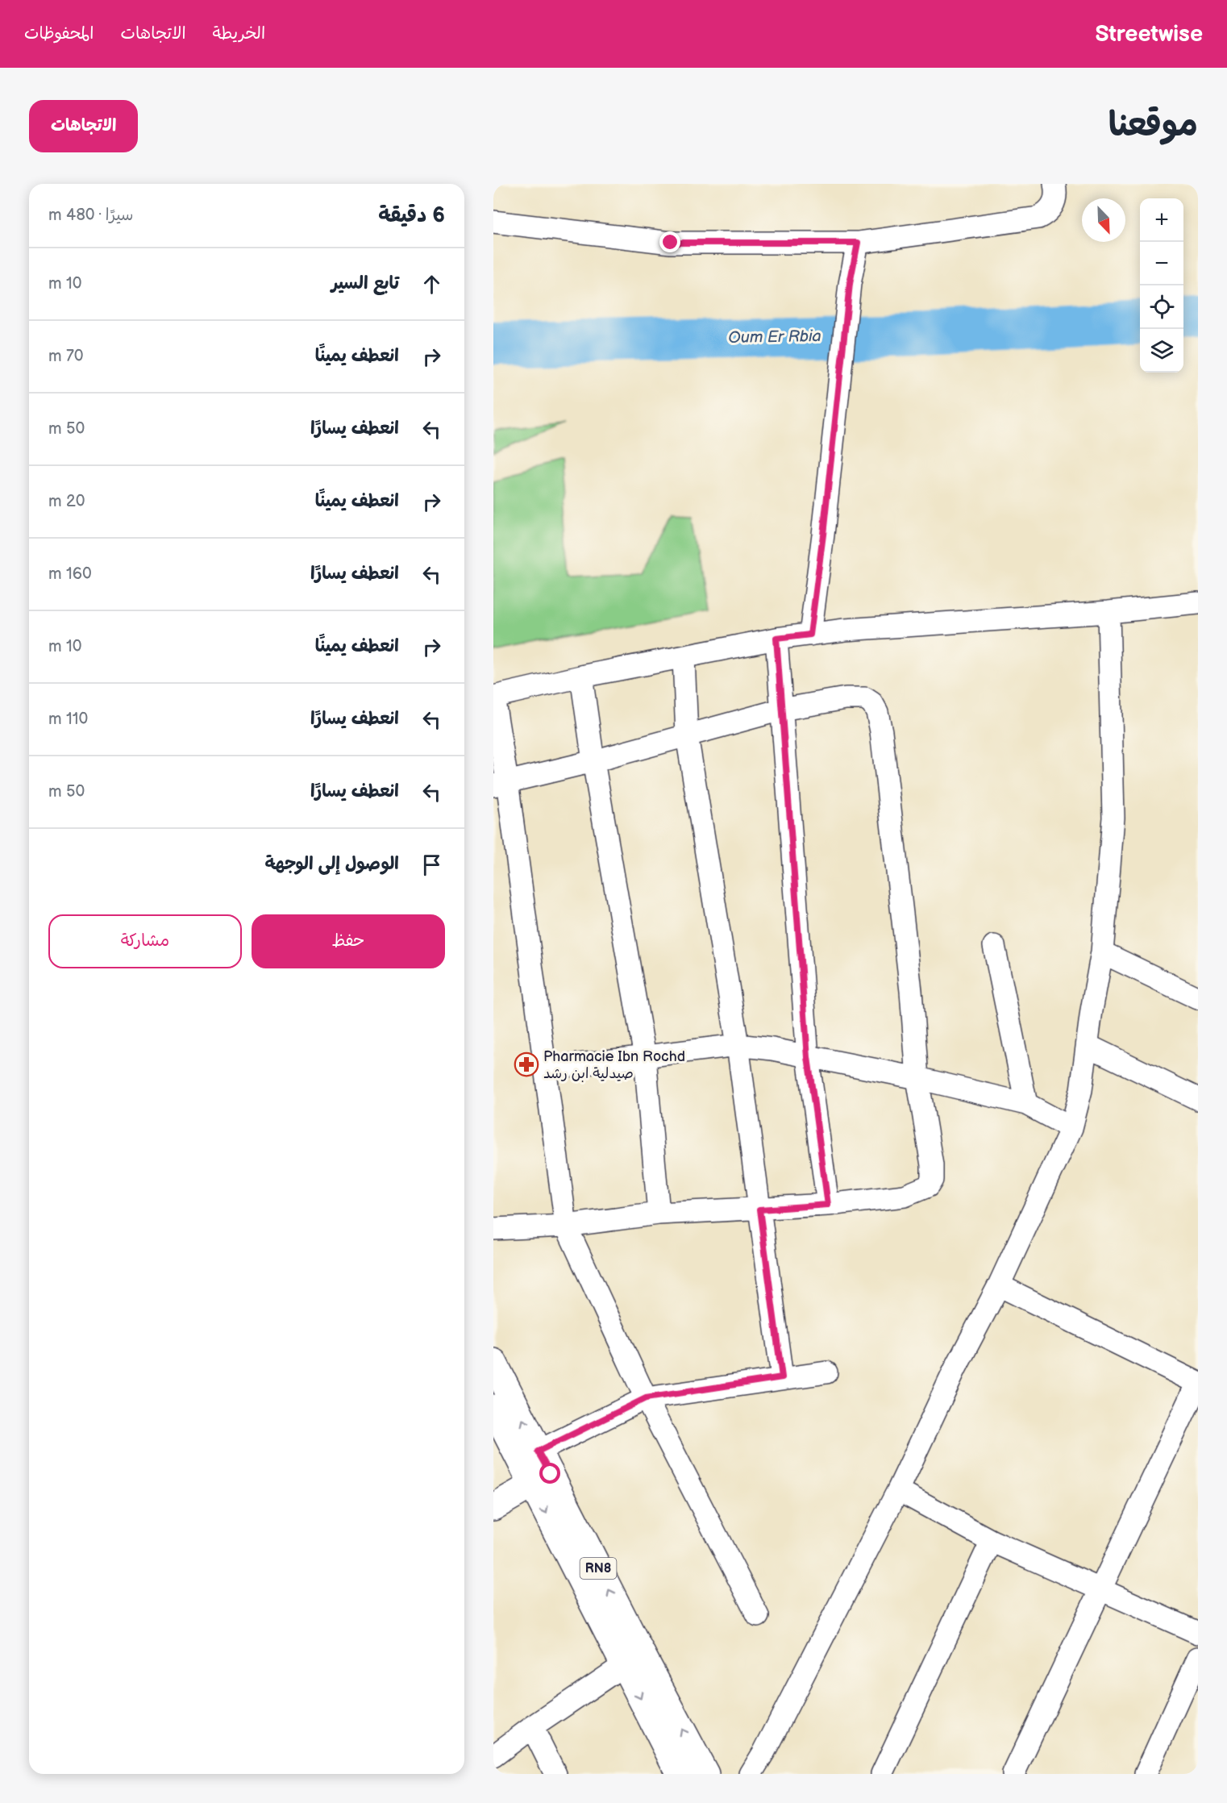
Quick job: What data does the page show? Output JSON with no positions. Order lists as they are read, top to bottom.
{
  "streets": {
    "main road": ["RN8"]
  },
  "water": ["Oum Er Rbia"],
  "places": {
    "pharmacy": ["Pharmacie Ibn Rochd صيدلية ابن رشد"]
  },
  "north": "bottom right",
  "page": {
    "header": "Streetwise",
    "nav": ["الخريطة", "الاتجاهات", "المحفوظات"],
    "title": "موقعنا",
    "buttons": [
      "الاتجاهات",
      ["حفظ", "مشاركة"]
    ],
    "heading": ["6 دقيقة", "سيرًا · 480 m"],
    "map_buttons": ["+", "−"],
    "list": [
      ["تابع السير", "10 m"],
      ["انعطف يمينًا", "70 m"],
      ["انعطف يسارًا", "50 m"],
      ["انعطف يمينًا", "20 m"],
      ["انعطف يسارًا", "160 m"],
      ["انعطف يمينًا", "10 m"],
      ["انعطف يسارًا", "110 m"],
      ["انعطف يسارًا", "50 m"],
      "الوصول إلى الوجهة"
    ]
  }
}
